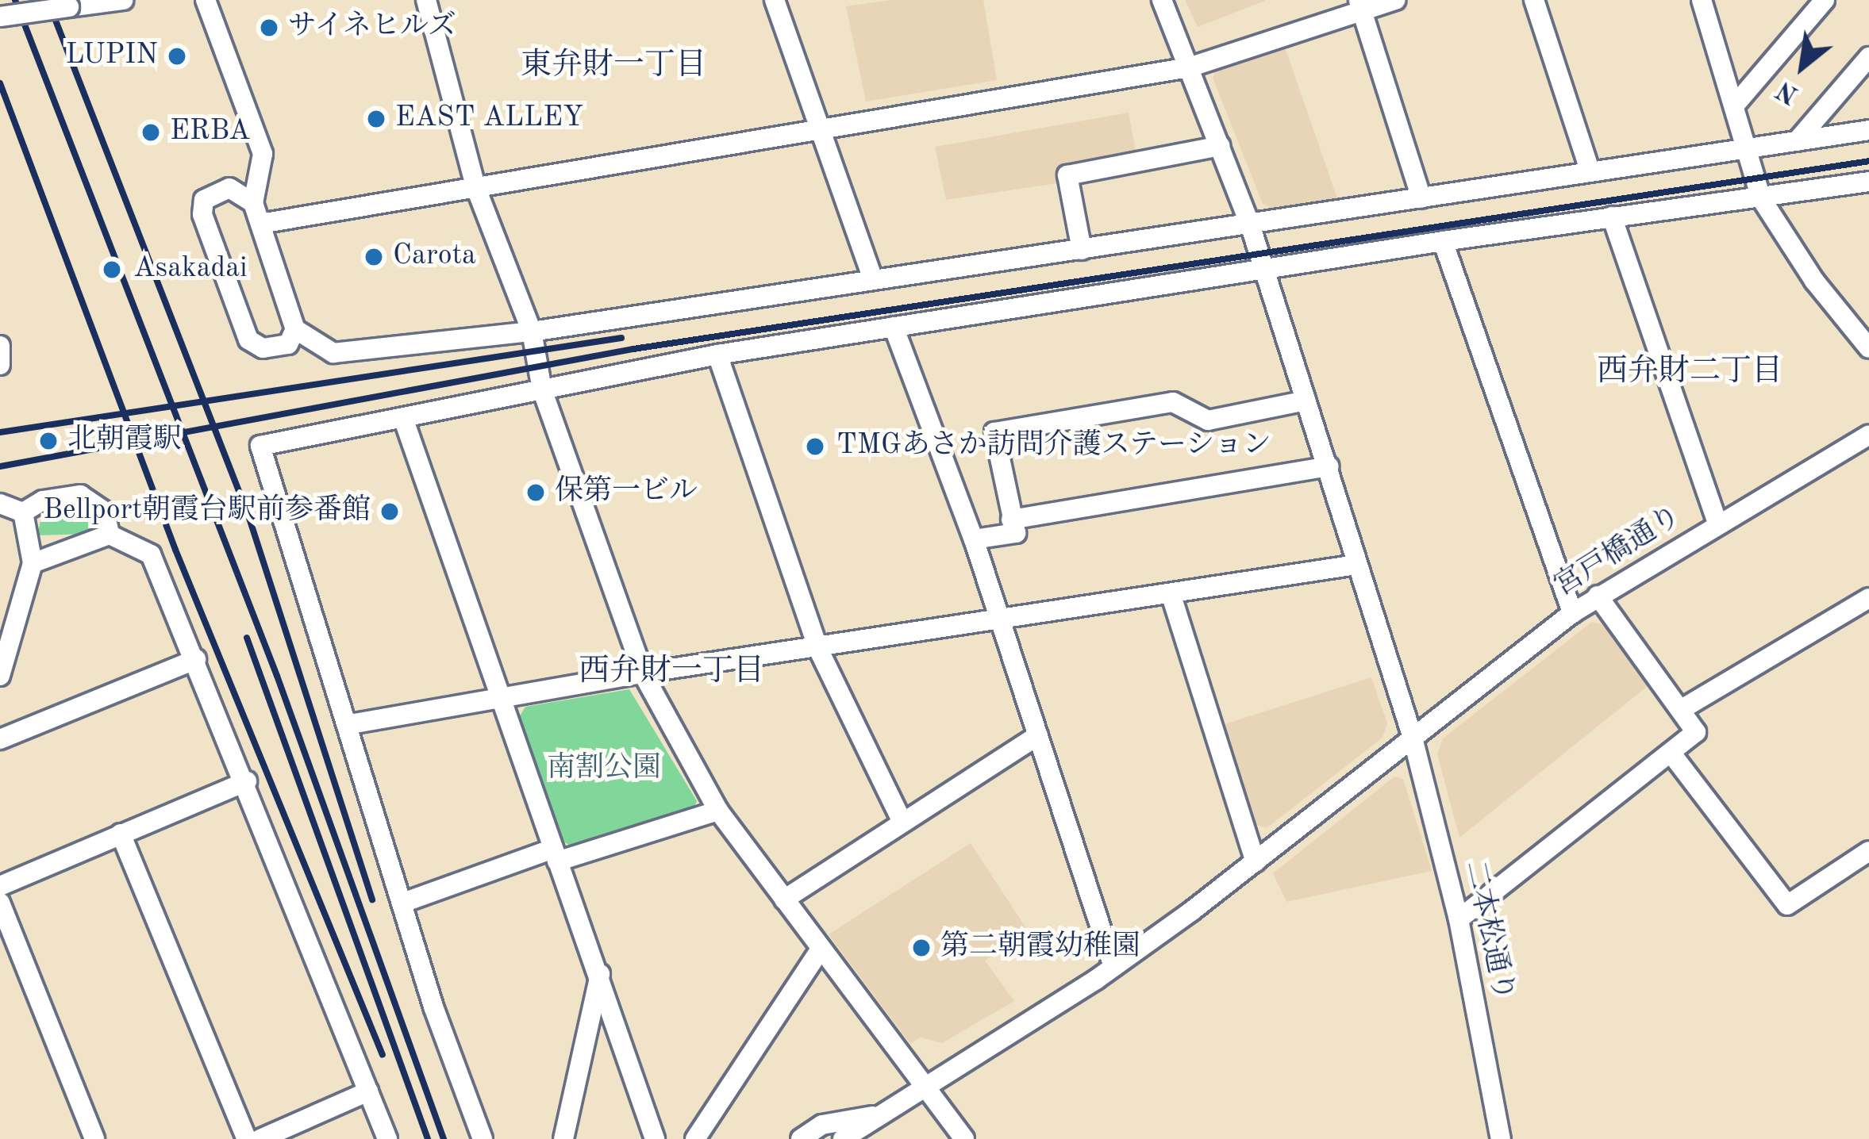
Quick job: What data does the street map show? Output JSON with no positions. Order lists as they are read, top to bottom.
{
  "streets": {
    "street": ["宮戸橋通り", "二本松通り"]
  },
  "crossings": [
    ["宮戸橋通り", "二本松通り"]
  ],
  "districts": ["東弁財一丁目", "西弁財二丁目", "西弁財一丁目"],
  "parks": ["南割公園"],
  "places": [
    "サイネヒルズ",
    "LUPIN",
    "EAST ALLEY",
    "ERBA",
    "Carota",
    "Asakadai",
    "北朝霞駅",
    "TMGあさか訪問介護ステーション",
    "保第一ビル",
    "Bellport朝霞台駅前参番館",
    "第二朝霞幼稚園"
  ],
  "north": "bottom left"
}
